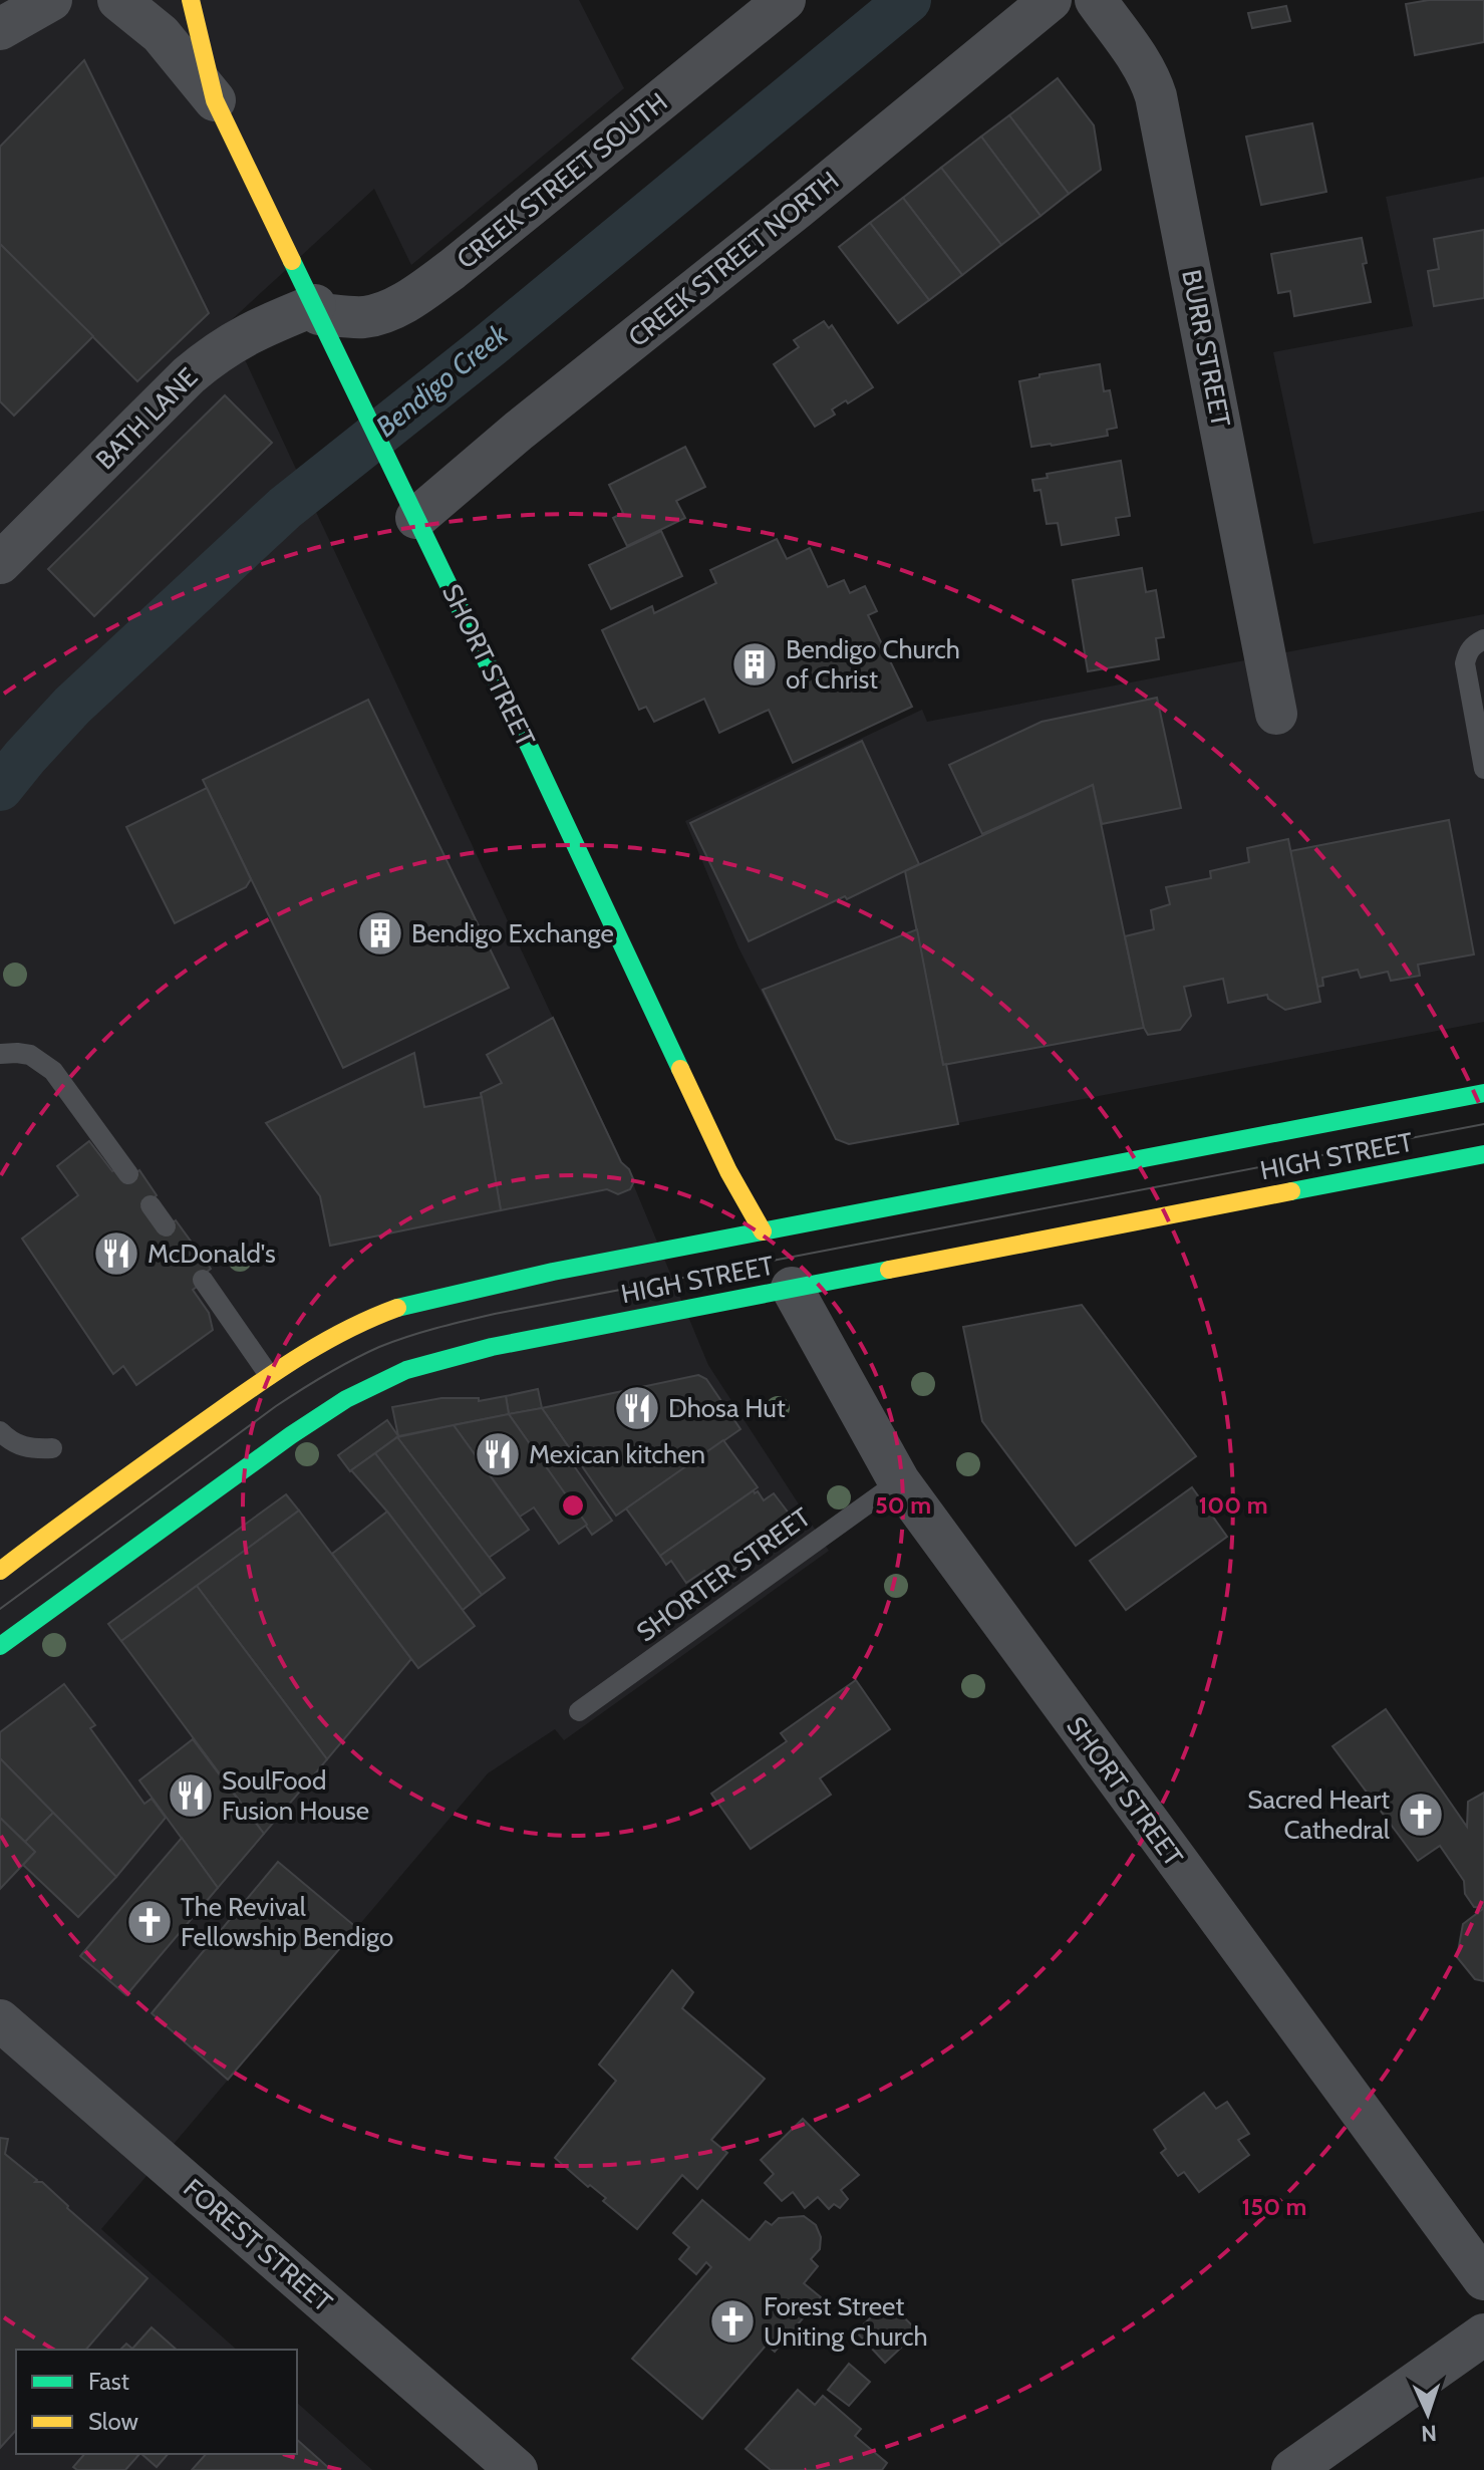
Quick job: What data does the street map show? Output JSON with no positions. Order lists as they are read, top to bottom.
{
  "streets": {
    "main road": ["SHORT STREET", "HIGH STREET"],
    "street": [
      "CREEK STREET SOUTH",
      "CREEK STREET NORTH",
      "BURR STREET",
      "BATH LANE",
      "FOREST STREET"
    ],
    "lane": ["SHORTER STREET"]
  },
  "crossings": [
    ["CREEK STREET SOUTH", "BATH LANE"],
    ["CREEK STREET SOUTH", "SHORT STREET"],
    ["CREEK STREET NORTH", "SHORT STREET"],
    ["BATH LANE", "SHORT STREET"],
    ["SHORT STREET", "HIGH STREET"],
    ["SHORT STREET", "SHORTER STREET"]
  ],
  "water": ["Bendigo Creek"],
  "places": {
    "building": ["Bendigo Church of Christ", "Bendigo Exchange"],
    "restaurant": [
      "McDonald's",
      "Dhosa Hut",
      "Mexican kitchen",
      "SoulFood Fusion House"
    ],
    "church": ["Sacred Heart Cathedral", "The Revival Fellowship Bendigo", "Forest Street Uniting Church"]
  },
  "legend": ["Fast", "Slow"],
  "north": "bottom",
  "rings": ["50 m", "100 m", "150 m"]
}
